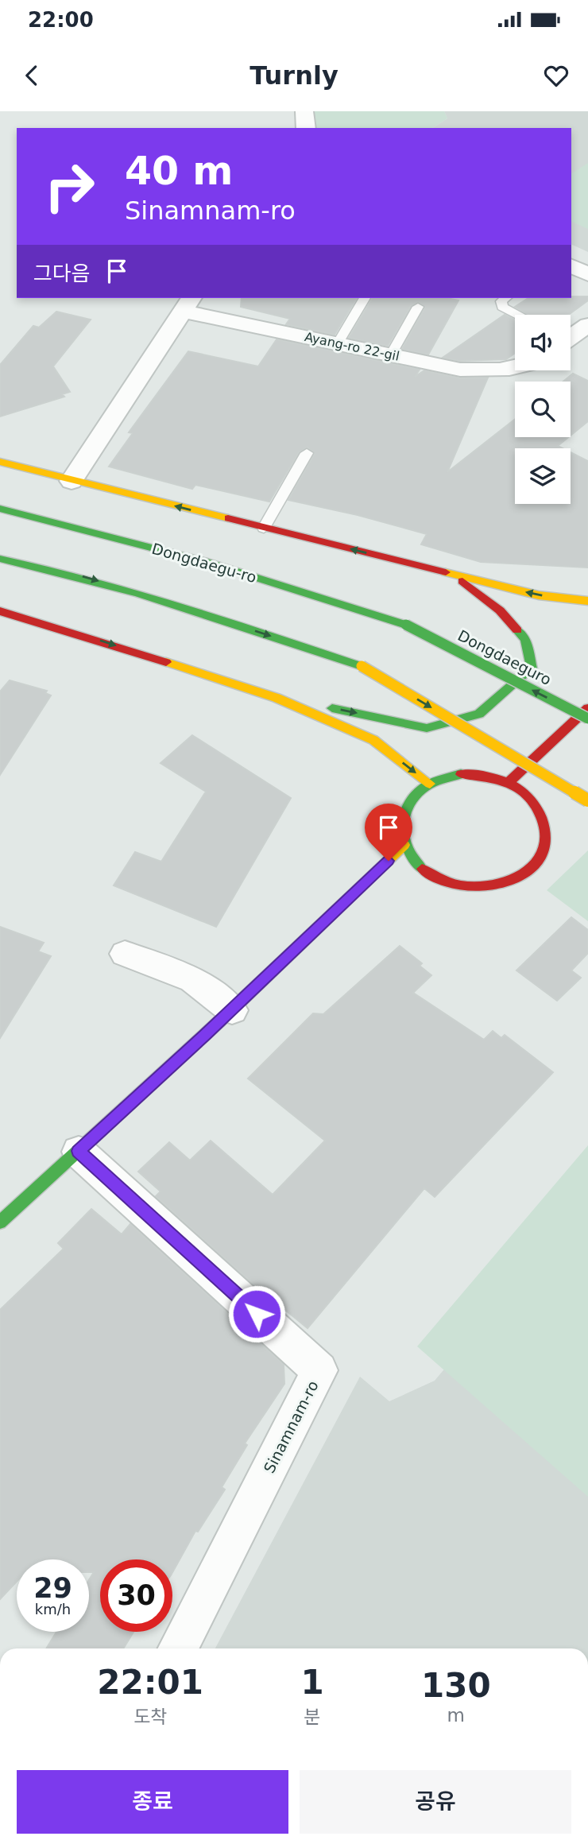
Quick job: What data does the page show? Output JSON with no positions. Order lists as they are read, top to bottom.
{
  "streets": {
    "main road": ["Dongdaegu-ro", "Dongdaeguro"],
    "street": ["Ayang-ro 22-gil", "Sinamnam-ro"]
  },
  "crossings": [
    ["Dongdaegu-ro", "Dongdaeguro"]
  ],
  "page": {
    "status": "22:00",
    "header": "Turnly",
    "turn": ["40 m", "Sinamnam-ro"],
    "then": "그다음",
    "speed": "29 km/h",
    "limit": "30",
    "eta": [
      "22:01",
      "도착",
      "1",
      "분",
      "130",
      "m"
    ],
    "buttons": ["종료", "공유"]
  }
}
